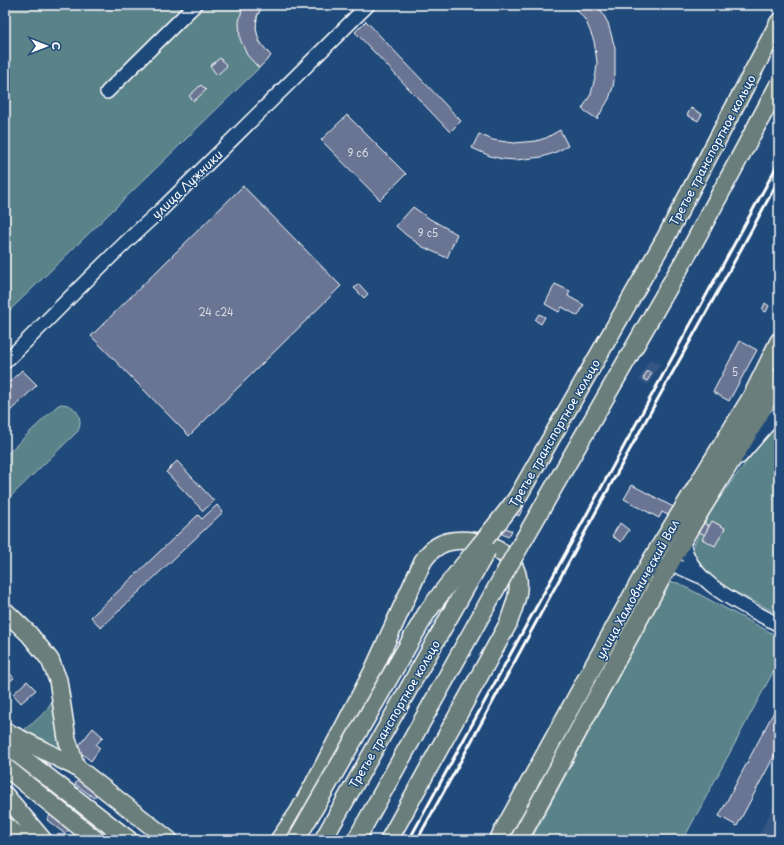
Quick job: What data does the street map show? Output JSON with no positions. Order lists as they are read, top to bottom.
{
  "streets": {
    "main road": ["Третье транспортное кольцо", "улица Хамовнический Вал"],
    "street": ["улица Лужники"]
  },
  "house_numbers": [
    "9 с6",
    "9 с5",
    "24 с24",
    "5"
  ],
  "north": "right"
}
